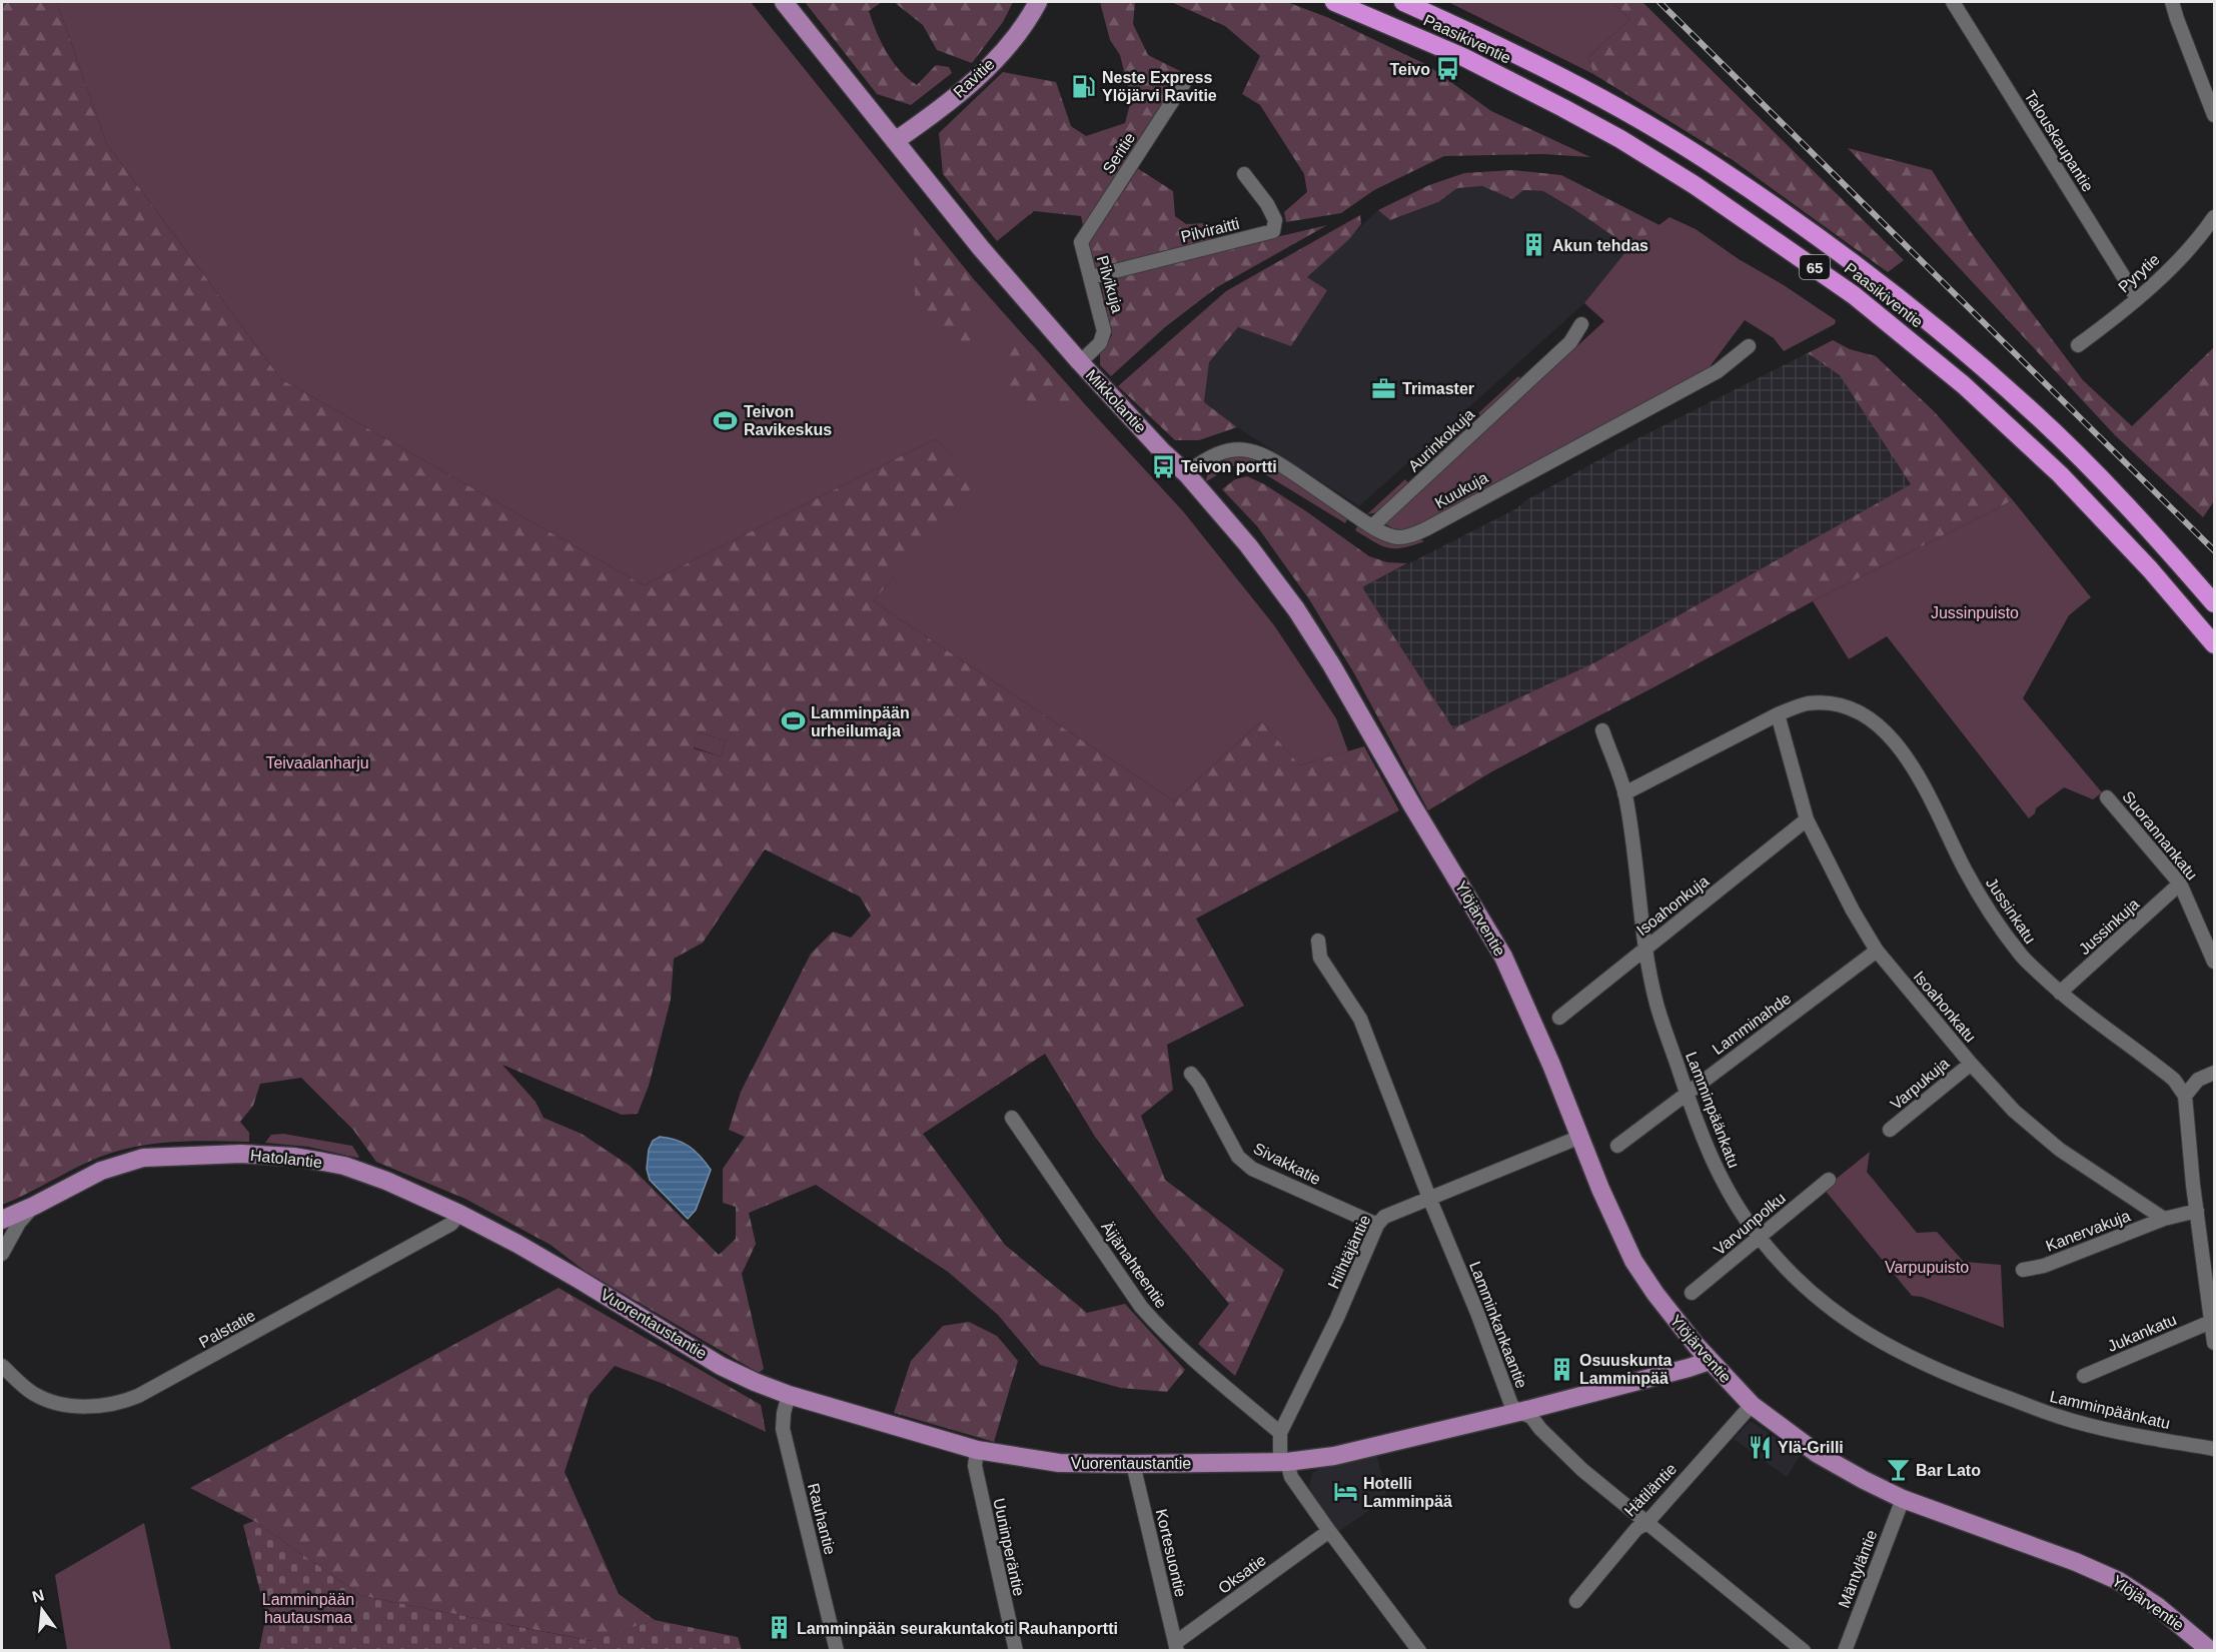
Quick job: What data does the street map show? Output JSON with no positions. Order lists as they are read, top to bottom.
{
  "streets": {
    "highway": ["Paasikiventie", "65"],
    "main road": [
      "Ravitie",
      "Mikkolantie",
      "Ylöjärventie",
      "Hatolantie",
      "Vuorentaustantie"
    ],
    "street": [
      "Talouskaupantie",
      "Seritie",
      "Pilviraitti",
      "Pyrytie",
      "Pilvikuja",
      "Aurinkokuja",
      "Kuukuja",
      "Suorannankatu",
      "Isoahonkuja",
      "Jussinkatu",
      "Jussinkuja",
      "Isoahonkatu",
      "Lamminahde",
      "Varpukuja",
      "Lamminpäänkatu",
      "Sivakkatie",
      "Varvunpolku",
      "Kanervakuja",
      "Hiihtäjäntie",
      "Äijänahteentie",
      "Lamminkankaantie",
      "Palstatie",
      "Jukankatu",
      "Hätiläntie",
      "Rauhantie",
      "Uuninperäntie",
      "Kortesuontie",
      "Mäntyläntie",
      "Oksatie"
    ]
  },
  "crossings": [
    ["Ravitie", "Mikkolantie"],
    ["Talouskaupantie", "Pyrytie"],
    ["Seritie", "Pilvikuja"],
    ["Pilviraitti", "Pilvikuja"],
    ["Pilvikuja", "Mikkolantie"],
    ["Mikkolantie", "Kuukuja"],
    ["Mikkolantie", "Ylöjärventie"],
    ["Aurinkokuja", "Kuukuja"],
    ["Suorannankatu", "Jussinkuja"],
    ["Isoahonkuja", "Isoahonkatu"],
    ["Isoahonkuja", "Lamminpäänkatu"],
    ["Jussinkatu", "Jussinkuja"],
    ["Jussinkatu", "Isoahonkatu"],
    ["Jussinkatu", "Lamminpäänkatu"],
    ["Ylöjärventie", "Hiihtäjäntie"],
    ["Ylöjärventie", "Vuorentaustantie"],
    ["Ylöjärventie", "Hätiläntie"],
    ["Ylöjärventie", "Mäntyläntie"],
    ["Isoahonkatu", "Lamminahde"],
    ["Isoahonkatu", "Varpukuja"],
    ["Isoahonkatu", "Kanervakuja"],
    ["Lamminahde", "Lamminpäänkatu"],
    ["Lamminpäänkatu", "Varvunpolku"],
    ["Hatolantie", "Vuorentaustantie"],
    ["Hatolantie", "Palstatie"],
    ["Sivakkatie", "Hiihtäjäntie"],
    ["Hiihtäjäntie", "Äijänahteentie"],
    ["Hiihtäjäntie", "Vuorentaustantie"],
    ["Hiihtäjäntie", "Lamminkankaantie"],
    ["Vuorentaustantie", "Lamminkankaantie"],
    ["Vuorentaustantie", "Rauhantie"],
    ["Vuorentaustantie", "Uuninperäntie"],
    ["Vuorentaustantie", "Kortesuontie"],
    ["Lamminkankaantie", "Hätiläntie"],
    ["Kortesuontie", "Oksatie"]
  ],
  "parks": [
    "Jussinpuisto",
    "Teivaalanharju",
    "Varpupuisto",
    "Lamminpään hautausmaa"
  ],
  "places": {
    "bus stop": ["Teivo", "Teivon portti"],
    "fuel station": ["Neste Express Ylöjärvi Ravitie"],
    "building": ["Akun tehdas", "Osuuskunta Lamminpää", "Lamminpään seurakuntakoti Rauhanportti"],
    "office": ["Trimaster"],
    "sports": ["Teivon Ravikeskus", "Lamminpään urheilumaja"],
    "restaurant": ["Ylä-Grilli"],
    "bar": ["Bar Lato"],
    "hotel": ["Hotelli Lamminpää"]
  },
  "north": "top"
}
